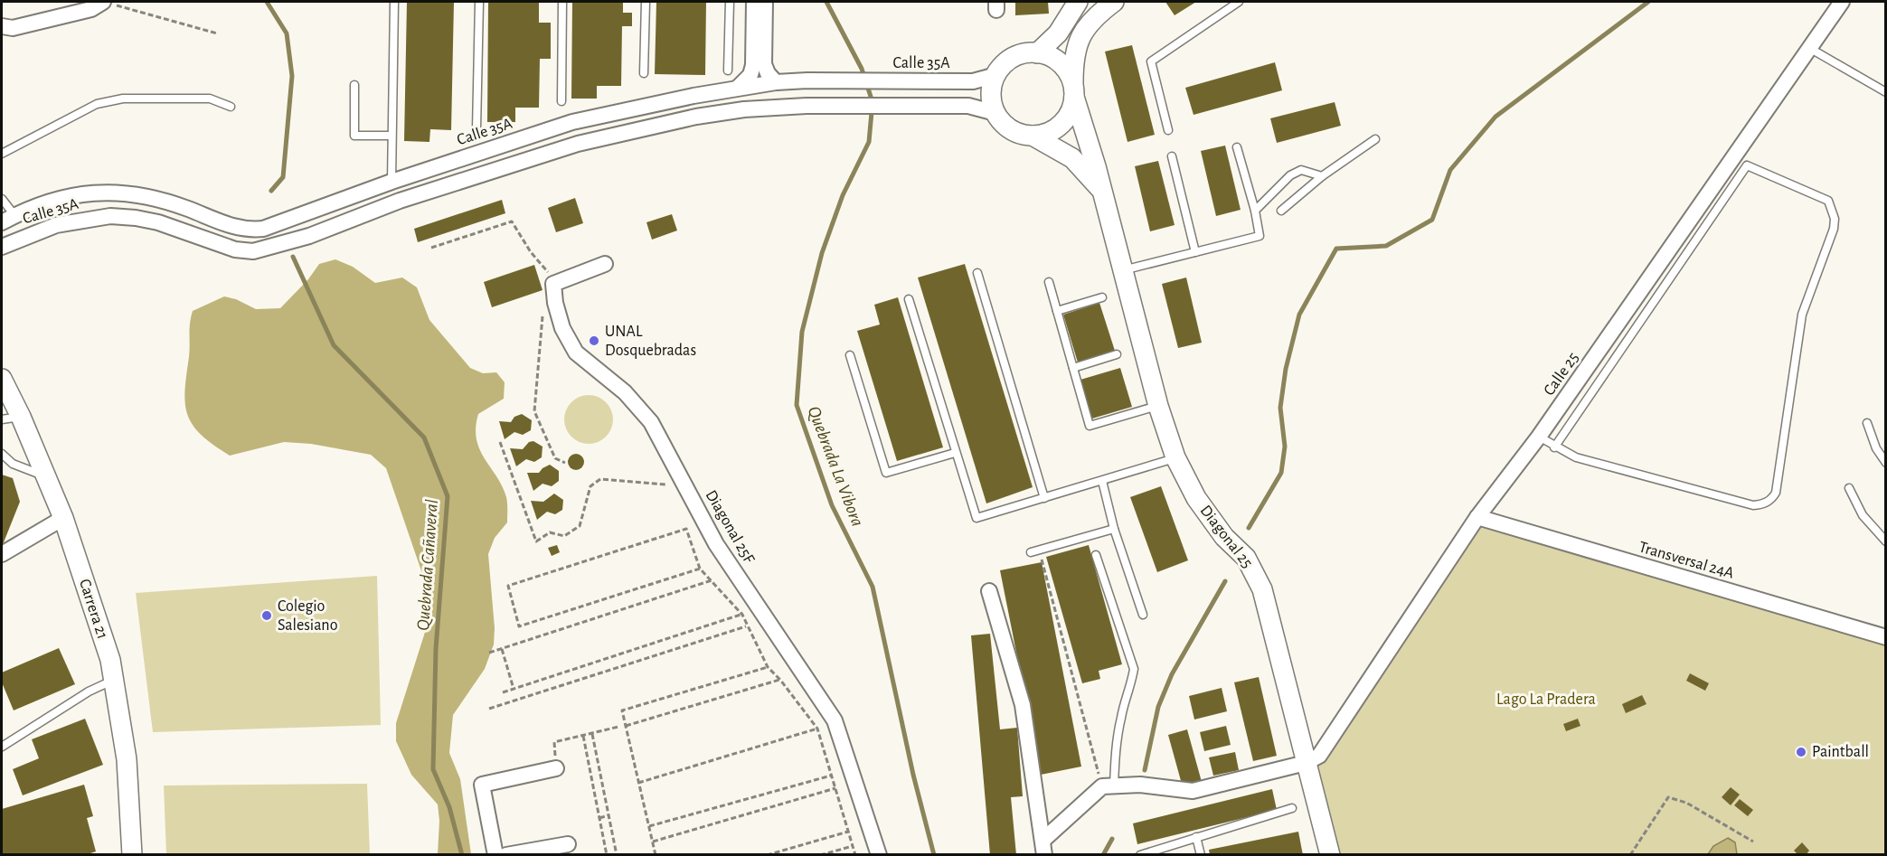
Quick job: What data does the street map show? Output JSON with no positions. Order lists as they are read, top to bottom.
{
  "streets": {
    "street": [
      "Calle 35A",
      "Calle 25",
      "Diagonal 25F",
      "Diagonal 25",
      "Transversal 24A",
      "Carrera 21"
    ]
  },
  "crossings": [
    ["Calle 35A", "Diagonal 25"],
    ["Calle 25", "Diagonal 25"],
    ["Calle 25", "Transversal 24A"]
  ],
  "water": ["Quebrada La Vibora", "Quebrada Cañaveral"],
  "parks": ["Lago La Pradera"],
  "places": ["UNAL Dosquebradas", "Colegio Salesiano", "Paintball"]
}
